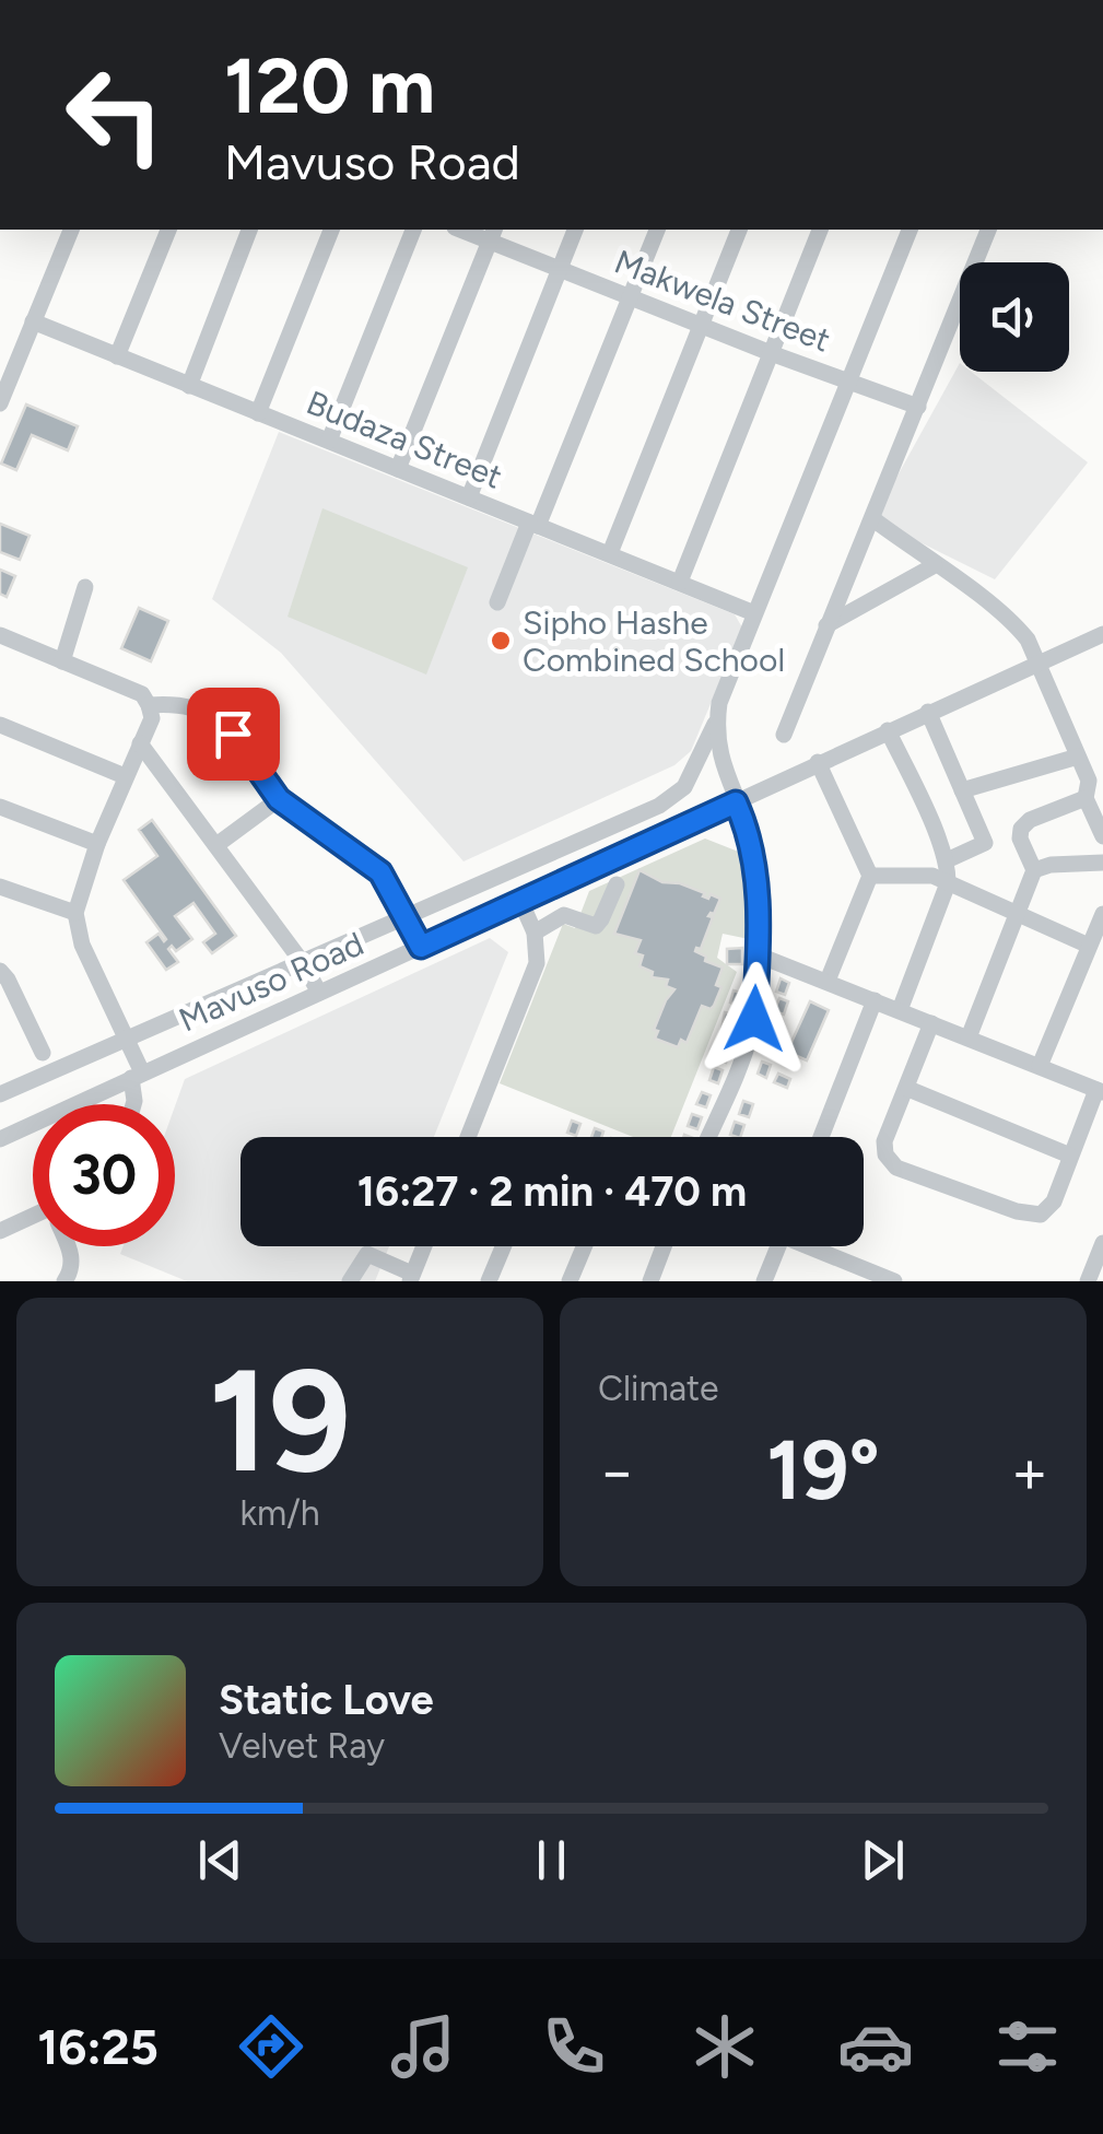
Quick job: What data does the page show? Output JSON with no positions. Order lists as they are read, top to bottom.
{
  "streets": {
    "street": ["Makwela Street", "Budaza Street", "Mavuso Road"]
  },
  "places": ["Sipho Hashe Combined School"],
  "page": {
    "turn": ["120 m", "Mavuso Road"],
    "limit": "30",
    "trip": "16:27 · 2 min · 470 m",
    "tile": [
      ["19", "km/h"],
      "Climate"
    ],
    "heat": ["−", "19°", "+"],
    "song": ["Static Love", "Velvet Ray"],
    "tabs": "16:25"
  }
}
